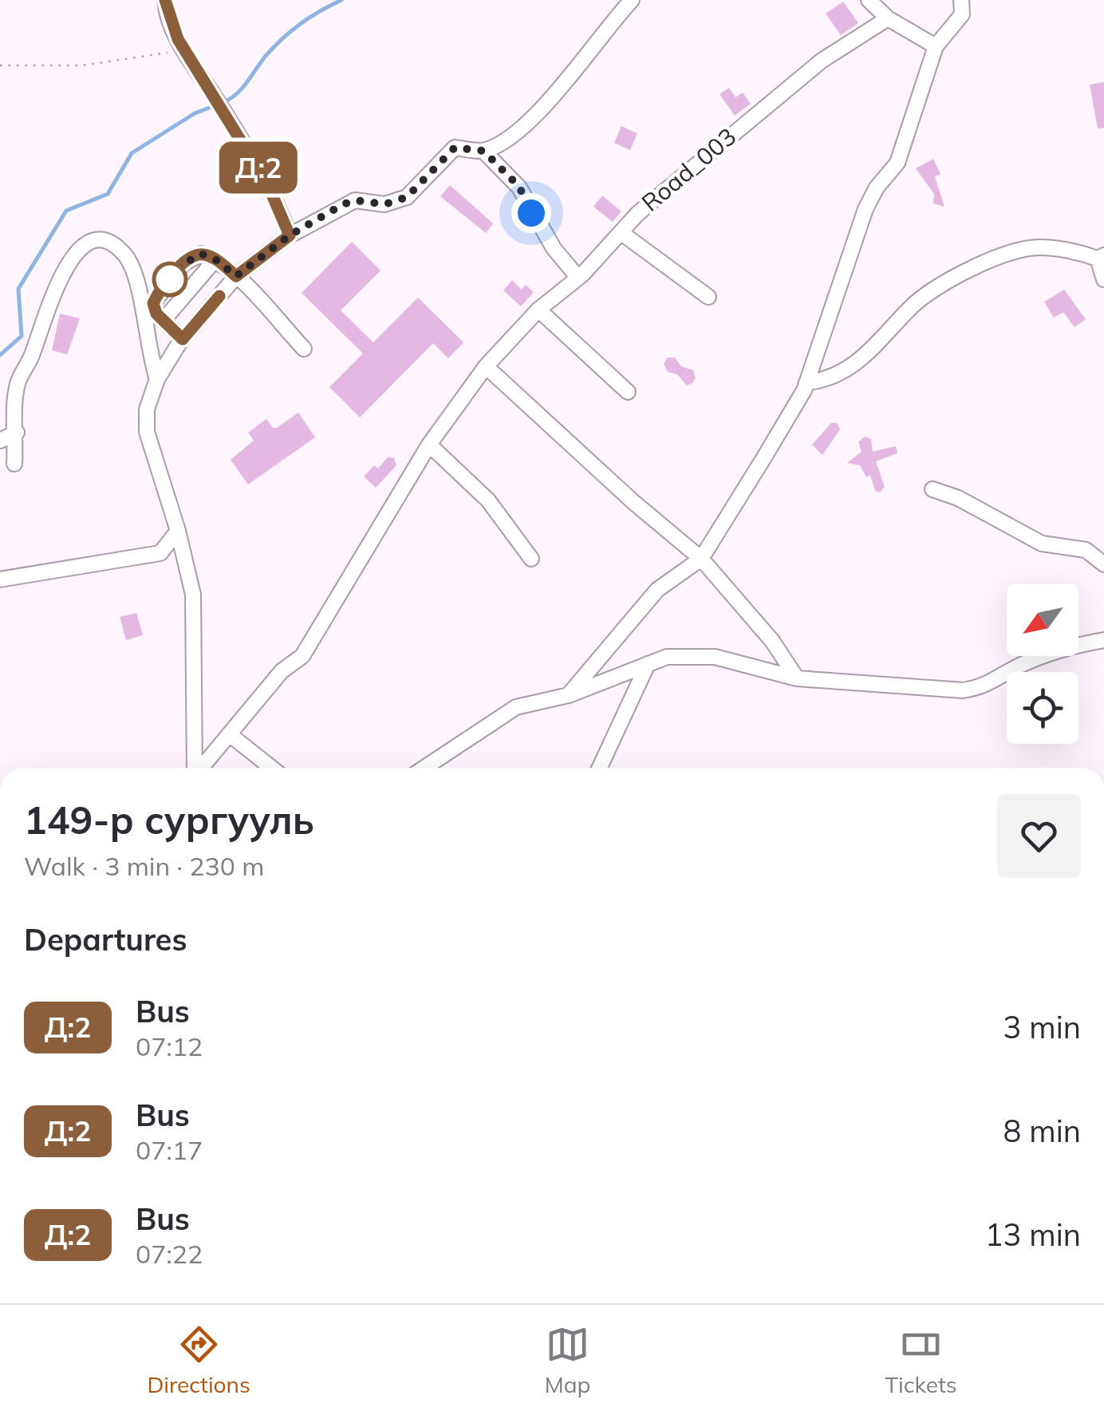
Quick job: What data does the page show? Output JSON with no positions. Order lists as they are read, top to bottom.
{
  "streets": {
    "street": ["Road_003"]
  },
  "lines": ["bus line Д:2"],
  "north": "bottom left",
  "page": {
    "on_map": "Д:2",
    "heading": [
      ["149-р сургууль", "Walk · 3 min · 230 m"],
      "Departures"
    ],
    "list": [
      {
        "mark": "Д:2",
        "name": "Bus",
        "note": "07:12",
        "value": "3 min"
      },
      {
        "mark": "Д:2",
        "name": "Bus",
        "note": "07:17",
        "value": "8 min"
      },
      {
        "mark": "Д:2",
        "name": "Bus",
        "note": "07:22",
        "value": "13 min"
      }
    ],
    "tabs": ["Directions", "Map", "Tickets"]
  }
}
